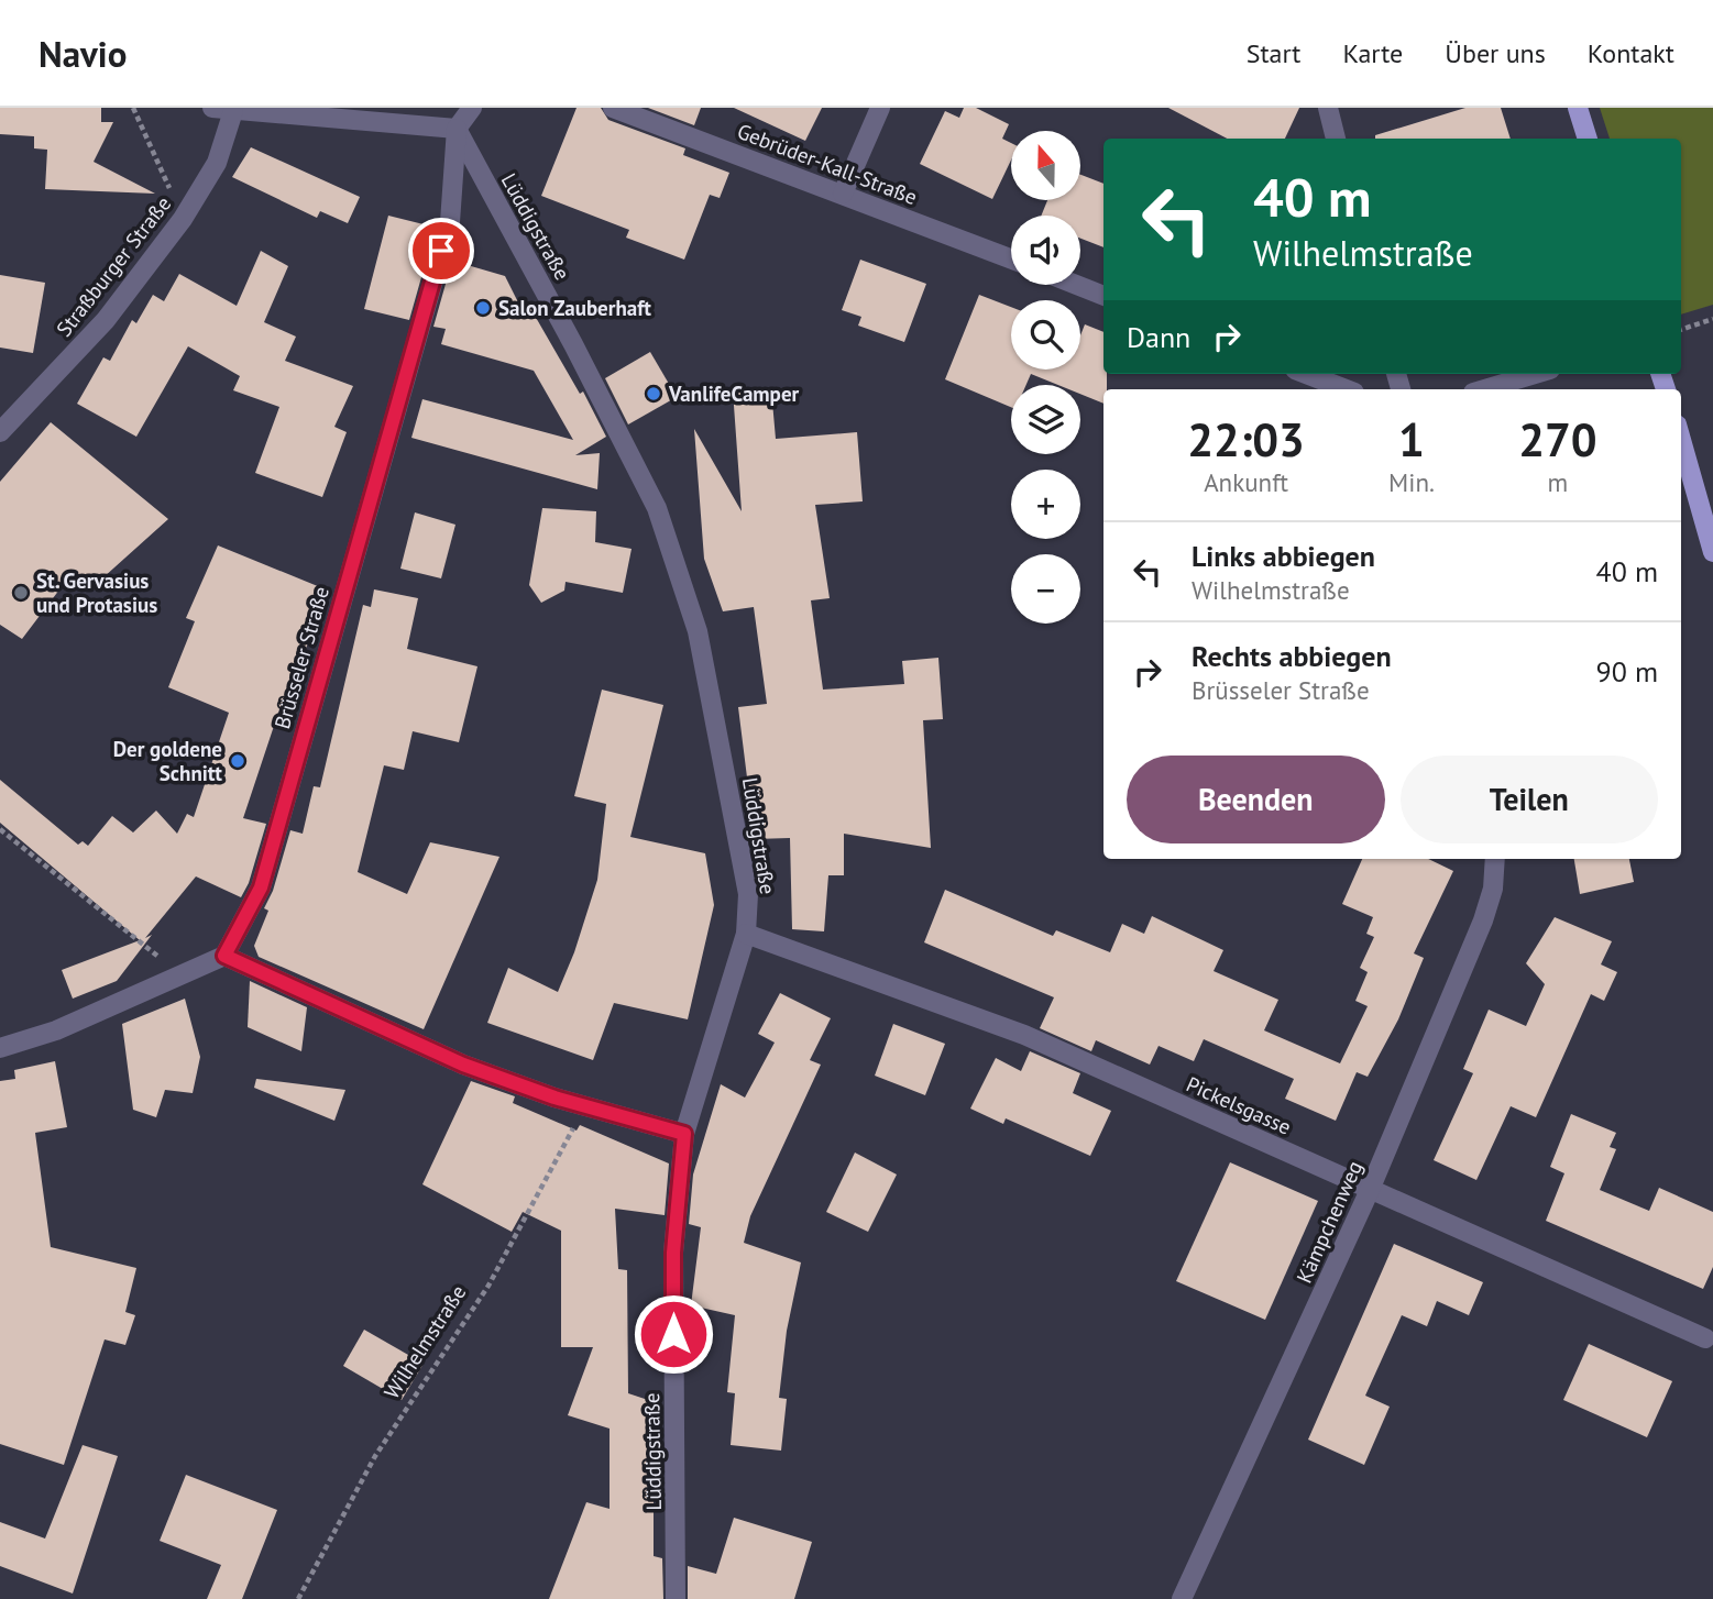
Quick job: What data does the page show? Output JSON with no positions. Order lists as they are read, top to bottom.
{
  "streets": {
    "street": [
      "Gebrüder-Kall-Straße",
      "Lüddigstraße",
      "Straßburger Straße",
      "Brüsseler Straße",
      "Pickelsgasse",
      "Kämpchenweg"
    ],
    "path": ["Wilhelmstraße"]
  },
  "crossings": [
    ["Lüddigstraße", "Brüsseler Straße"],
    ["Lüddigstraße", "Pickelsgasse"],
    ["Pickelsgasse", "Kämpchenweg"]
  ],
  "places": [
    "Salon Zauberhaft",
    "VanlifeCamper",
    "St. Gervasius und Protasius",
    "Der goldene Schnitt"
  ],
  "north": "top",
  "page": {
    "header": "Navio",
    "nav": [
      "Start",
      "Karte",
      "Über uns",
      "Kontakt"
    ],
    "map_buttons": ["+", "−"],
    "turn": ["40 m", "Wilhelmstraße"],
    "then": "Dann",
    "eta": [
      "22:03",
      "Ankunft",
      "1",
      "Min.",
      "270",
      "m"
    ],
    "list": [
      {
        "name": "Links abbiegen",
        "note": "Wilhelmstraße",
        "value": "40 m"
      },
      {
        "name": "Rechts abbiegen",
        "note": "Brüsseler Straße",
        "value": "90 m"
      }
    ],
    "buttons": ["Beenden", "Teilen"]
  }
}
